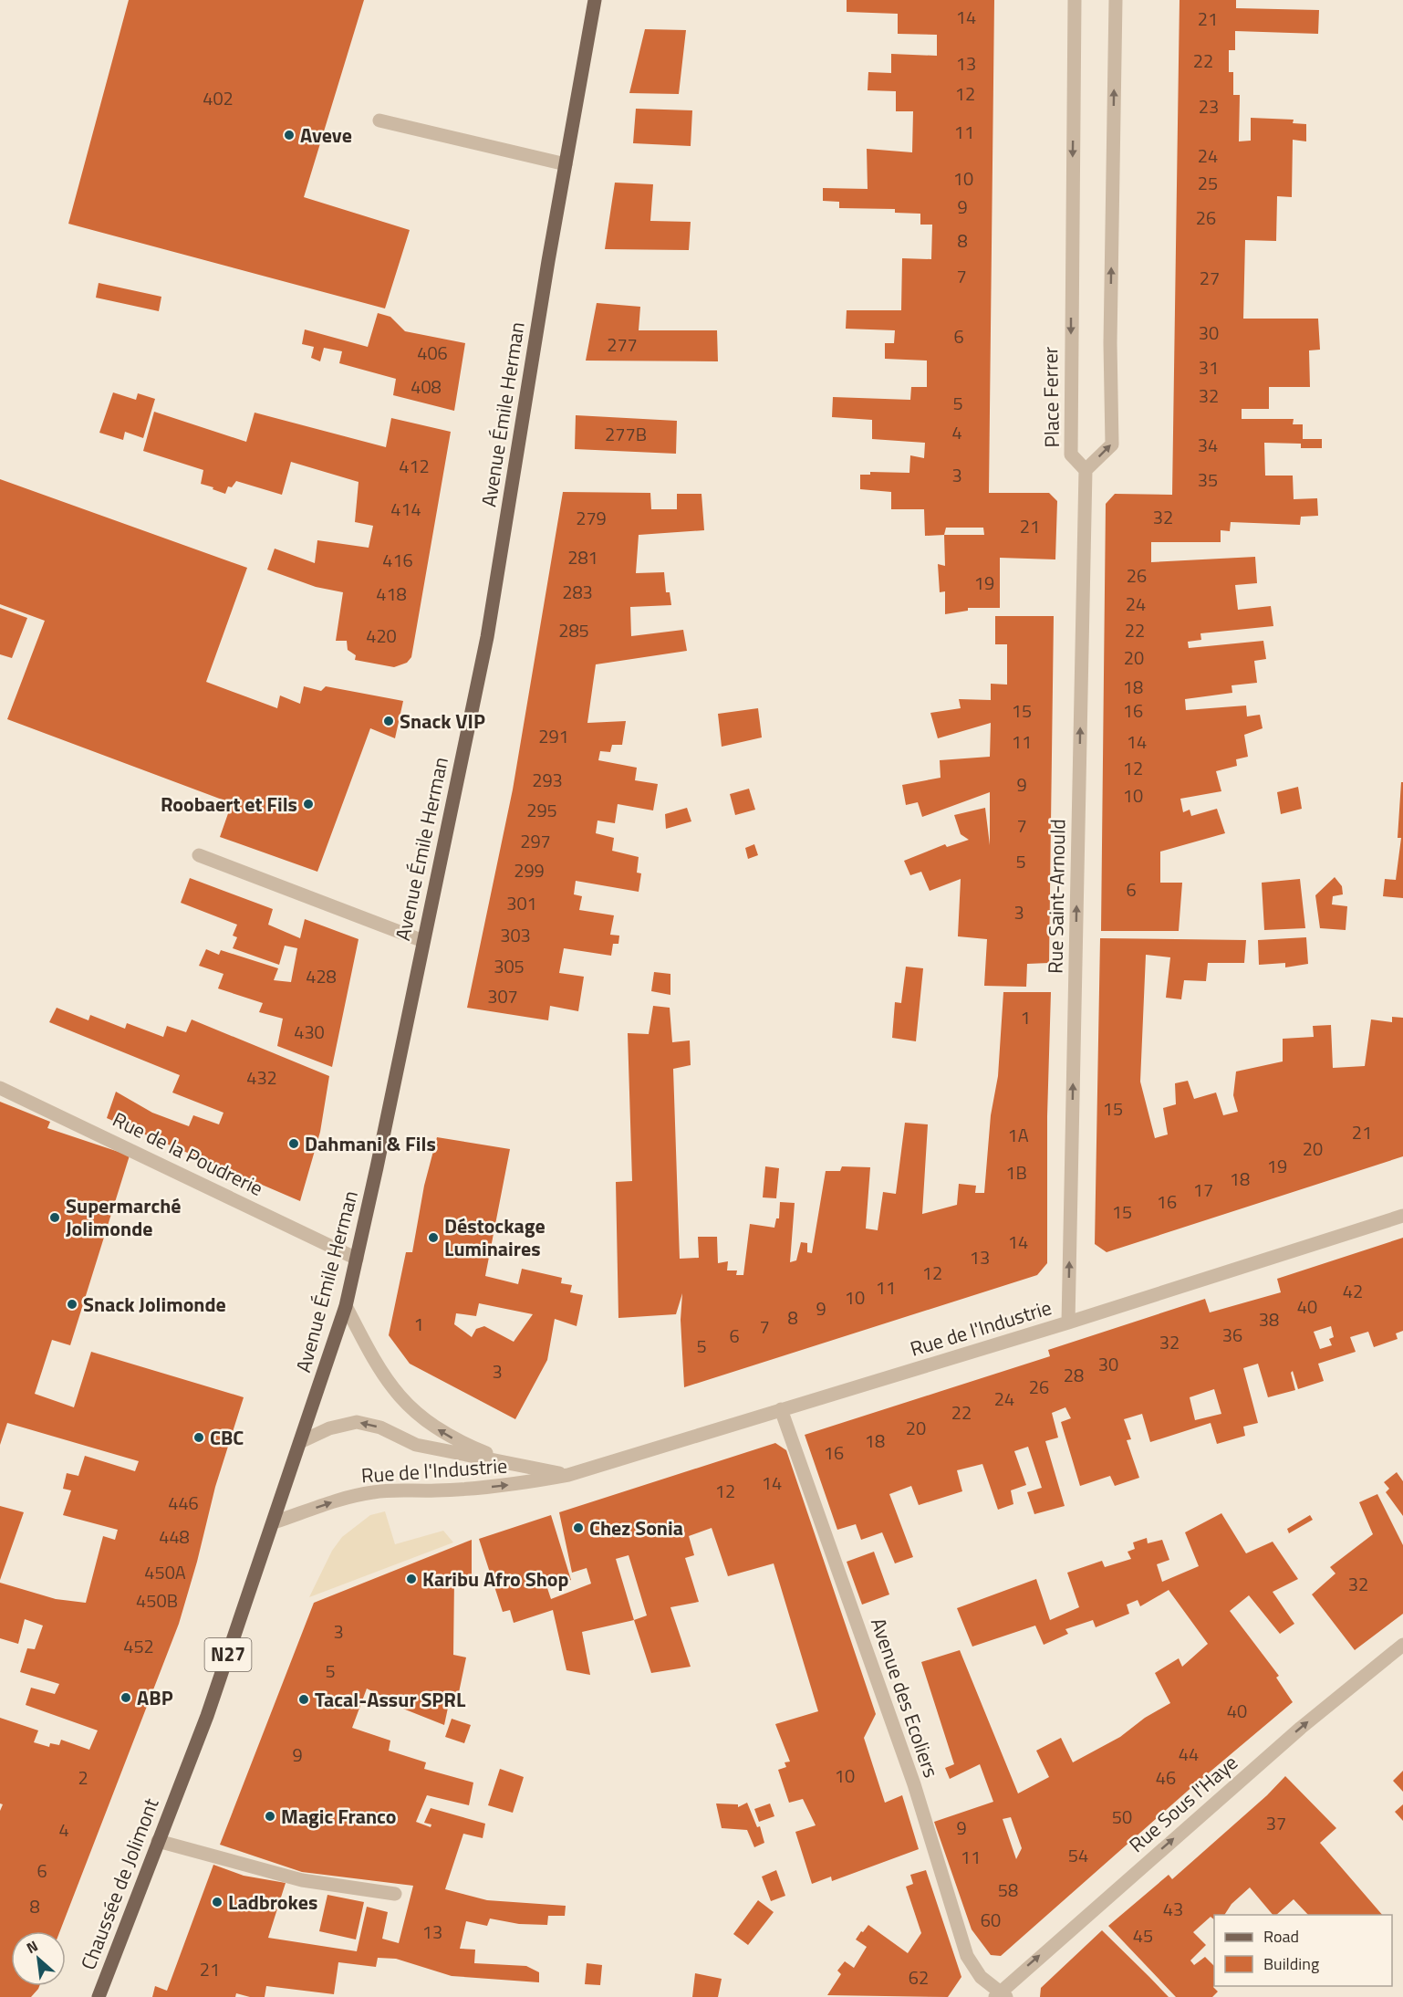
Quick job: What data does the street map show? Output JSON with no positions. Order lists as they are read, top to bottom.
{
  "streets": {
    "main road": ["Avenue Émile Herman", "N27", "Chaussée de Jolimont"],
    "street": [
      "Place Ferrer",
      "Rue Saint-Arnould",
      "Rue de la Poudrerie",
      "Rue de l'Industrie",
      "Avenue des Ecoliers",
      "Rue Sous l'Haye"
    ]
  },
  "crossings": [
    ["Place Ferrer", "Rue Saint-Arnould"],
    ["Avenue Émile Herman", "Rue de la Poudrerie"],
    ["Avenue Émile Herman", "Rue de l'Industrie"],
    ["Avenue Émile Herman", "N27"],
    ["Rue Saint-Arnould", "Rue de l'Industrie"],
    ["Rue de l'Industrie", "N27"],
    ["Rue de l'Industrie", "Avenue des Ecoliers"],
    ["Rue de l'Industrie", "Chaussée de Jolimont"],
    ["N27", "Chaussée de Jolimont"],
    ["Avenue des Ecoliers", "Rue Sous l'Haye"]
  ],
  "one_way": ["Rue Saint-Arnould", "Rue Sous l'Haye"],
  "places": [
    "Aveve",
    "Snack VIP",
    "Roobaert et Fils",
    "Dahmani & Fils",
    "Supermarché Jolimonde",
    "Déstockage Luminaires",
    "Snack Jolimonde",
    "CBC",
    "Chez Sonia",
    "Karibu Afro Shop",
    "ABP",
    "Tacal-Assur SPRL",
    "Magic Franco",
    "Ladbrokes"
  ],
  "house_numbers": [
    "14",
    "21",
    "22",
    "13",
    "12",
    "402",
    "23",
    "11",
    "24",
    "10",
    "25",
    "9",
    "26",
    "8",
    "7",
    "27",
    "30",
    "6",
    "277",
    "406",
    "31",
    "408",
    "32",
    "5",
    "4",
    "277B",
    "34",
    "412",
    "3",
    "35",
    "414",
    "32",
    "279",
    "21",
    "281",
    "416",
    "26",
    "19",
    "283",
    "418",
    "24",
    "285",
    "22",
    "420",
    "20",
    "18",
    "15",
    "16",
    "291",
    "11",
    "14",
    "12",
    "293",
    "9",
    "10",
    "295",
    "7",
    "297",
    "5",
    "299",
    "6",
    "301",
    "3",
    "303",
    "305",
    "428",
    "307",
    "1",
    "430",
    "432",
    "15",
    "21",
    "1A",
    "20",
    "19",
    "1B",
    "18",
    "17",
    "16",
    "15",
    "14",
    "13",
    "12",
    "11",
    "42",
    "10",
    "40",
    "9",
    "8",
    "38",
    "1",
    "7",
    "36",
    "6",
    "32",
    "5",
    "30",
    "3",
    "28",
    "26",
    "24",
    "22",
    "20",
    "18",
    "16",
    "14",
    "12",
    "446",
    "448",
    "450A",
    "32",
    "450B",
    "3",
    "452",
    "5",
    "40",
    "44",
    "9",
    "10",
    "2",
    "46",
    "50",
    "37",
    "9",
    "4",
    "54",
    "11",
    "6",
    "58",
    "8",
    "43",
    "60",
    "13",
    "45",
    "21",
    "62"
  ],
  "legend": ["Road", "Building"],
  "north": "top left"
}
